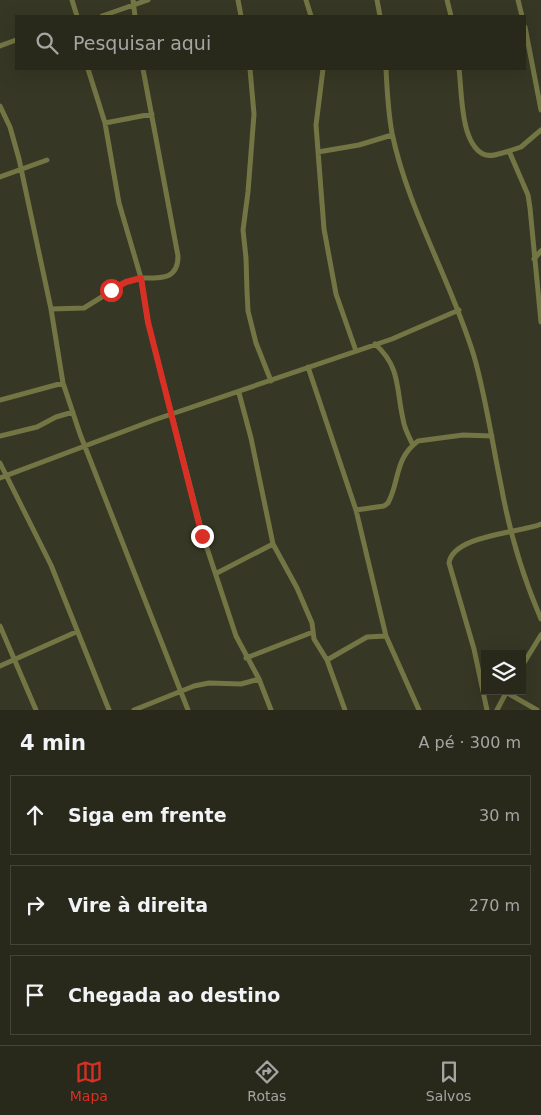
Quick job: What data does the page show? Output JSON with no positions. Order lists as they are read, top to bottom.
{
  "page": {
    "search": "Pesquisar aqui",
    "heading": ["4 min", "A pé · 300 m"],
    "list": [
      ["Siga em frente", "30 m"],
      ["Vire à direita", "270 m"],
      "Chegada ao destino"
    ],
    "nav": ["Mapa", "Rotas", "Salvos"]
  }
}
